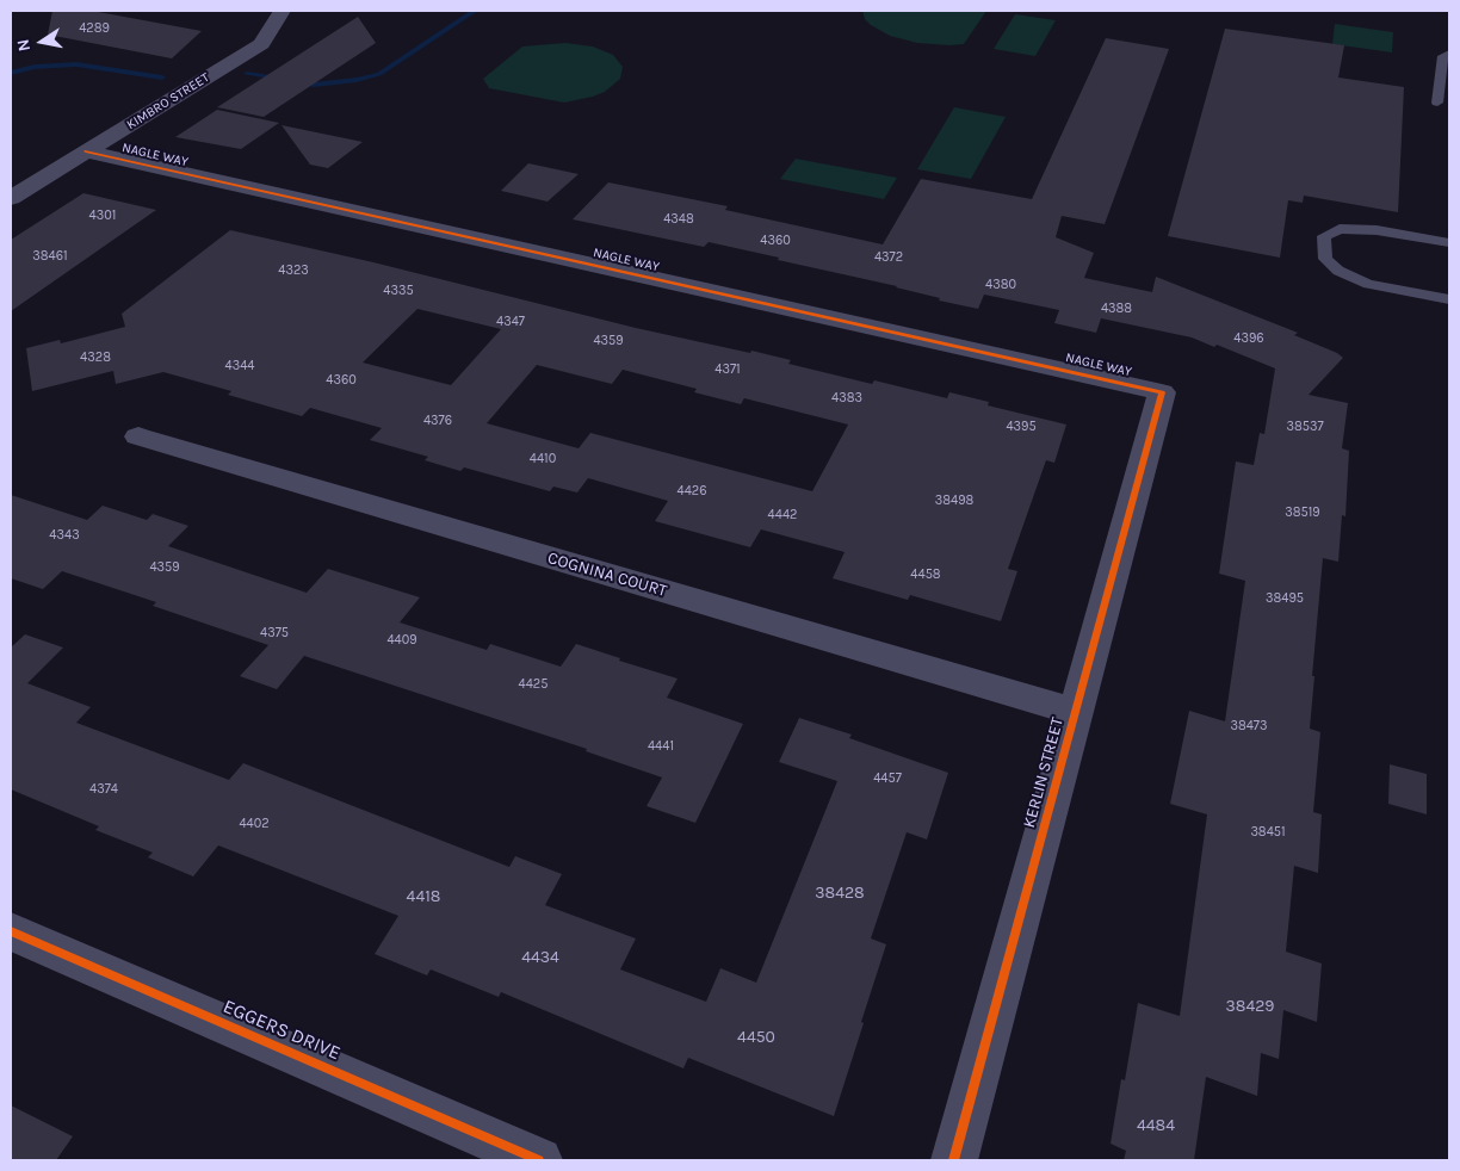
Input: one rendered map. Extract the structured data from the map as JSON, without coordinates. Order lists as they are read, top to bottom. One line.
{"streets":{"street":["KIMBRO STREET","NAGLE WAY","COGNINA COURT","KERLIN STREET","EGGERS DRIVE"]},"crossings":[["KIMBRO STREET","NAGLE WAY"],["NAGLE WAY","KERLIN STREET"],["COGNINA COURT","KERLIN STREET"]],"house_numbers":["4289","4301","4348","4360","38461","4372","4323","4380","4335","4388","4347","4396","4359","4328","4344","4371","4360","4383","4376","4395","38537","4410","4426","38498","38519","4442","4343","4359","4458","38495","4375","4409","4425","38473","4441","4457","4374","4402","38451","38428","4418","4434","38429","4450","4484"],"north":"left"}
